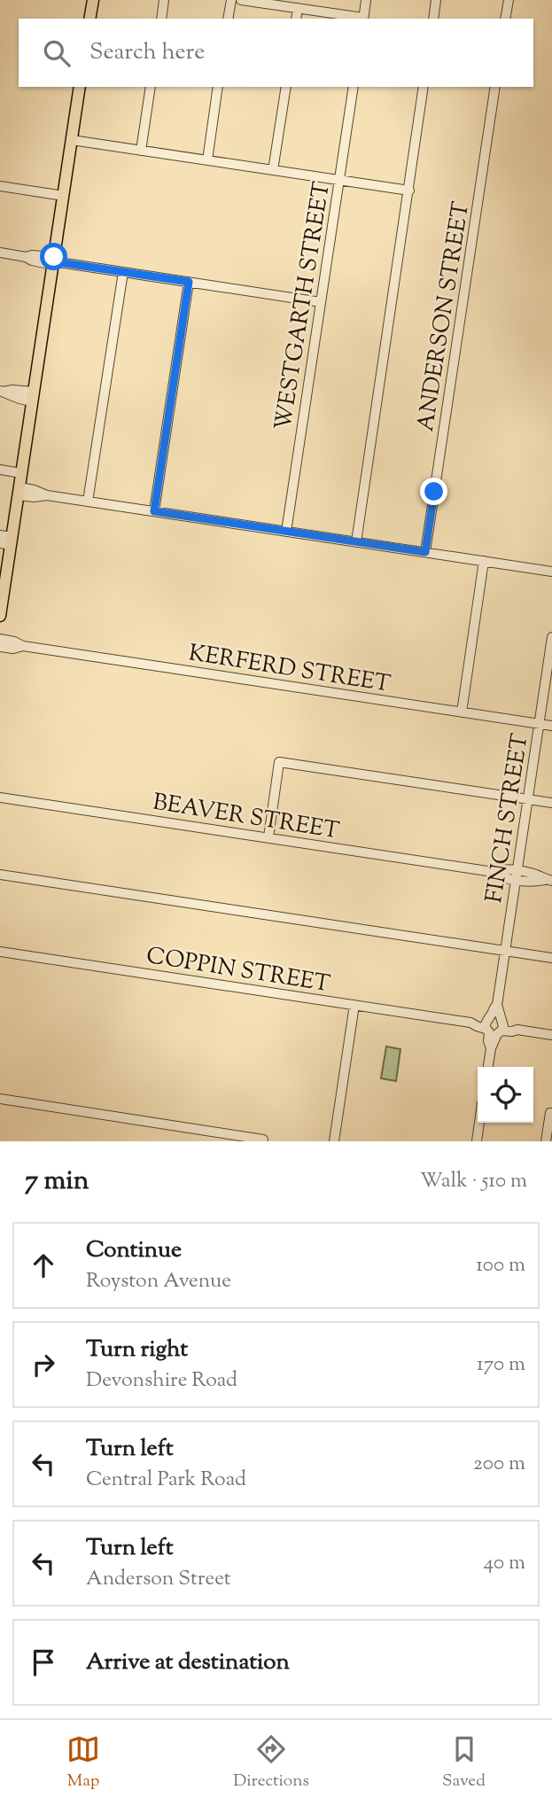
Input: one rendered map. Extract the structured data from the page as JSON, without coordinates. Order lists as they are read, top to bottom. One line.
{"streets":{"street":["WESTGARTH STREET","ANDERSON STREET","KERFERD STREET","BEAVER STREET","FINCH STREET","COPPIN STREET"]},"crossings":[["KERFERD STREET","FINCH STREET"],["BEAVER STREET","FINCH STREET"],["FINCH STREET","COPPIN STREET"]],"page":{"search":"Search here","heading":["7 min","Walk · 510 m"],"list":[["Continue","Royston Avenue","100 m"],["Turn right","Devonshire Road","170 m"],["Turn left","Central Park Road","200 m"],["Turn left","Anderson Street","40 m"],"Arrive at destination"],"nav":["Map","Directions","Saved"]}}
